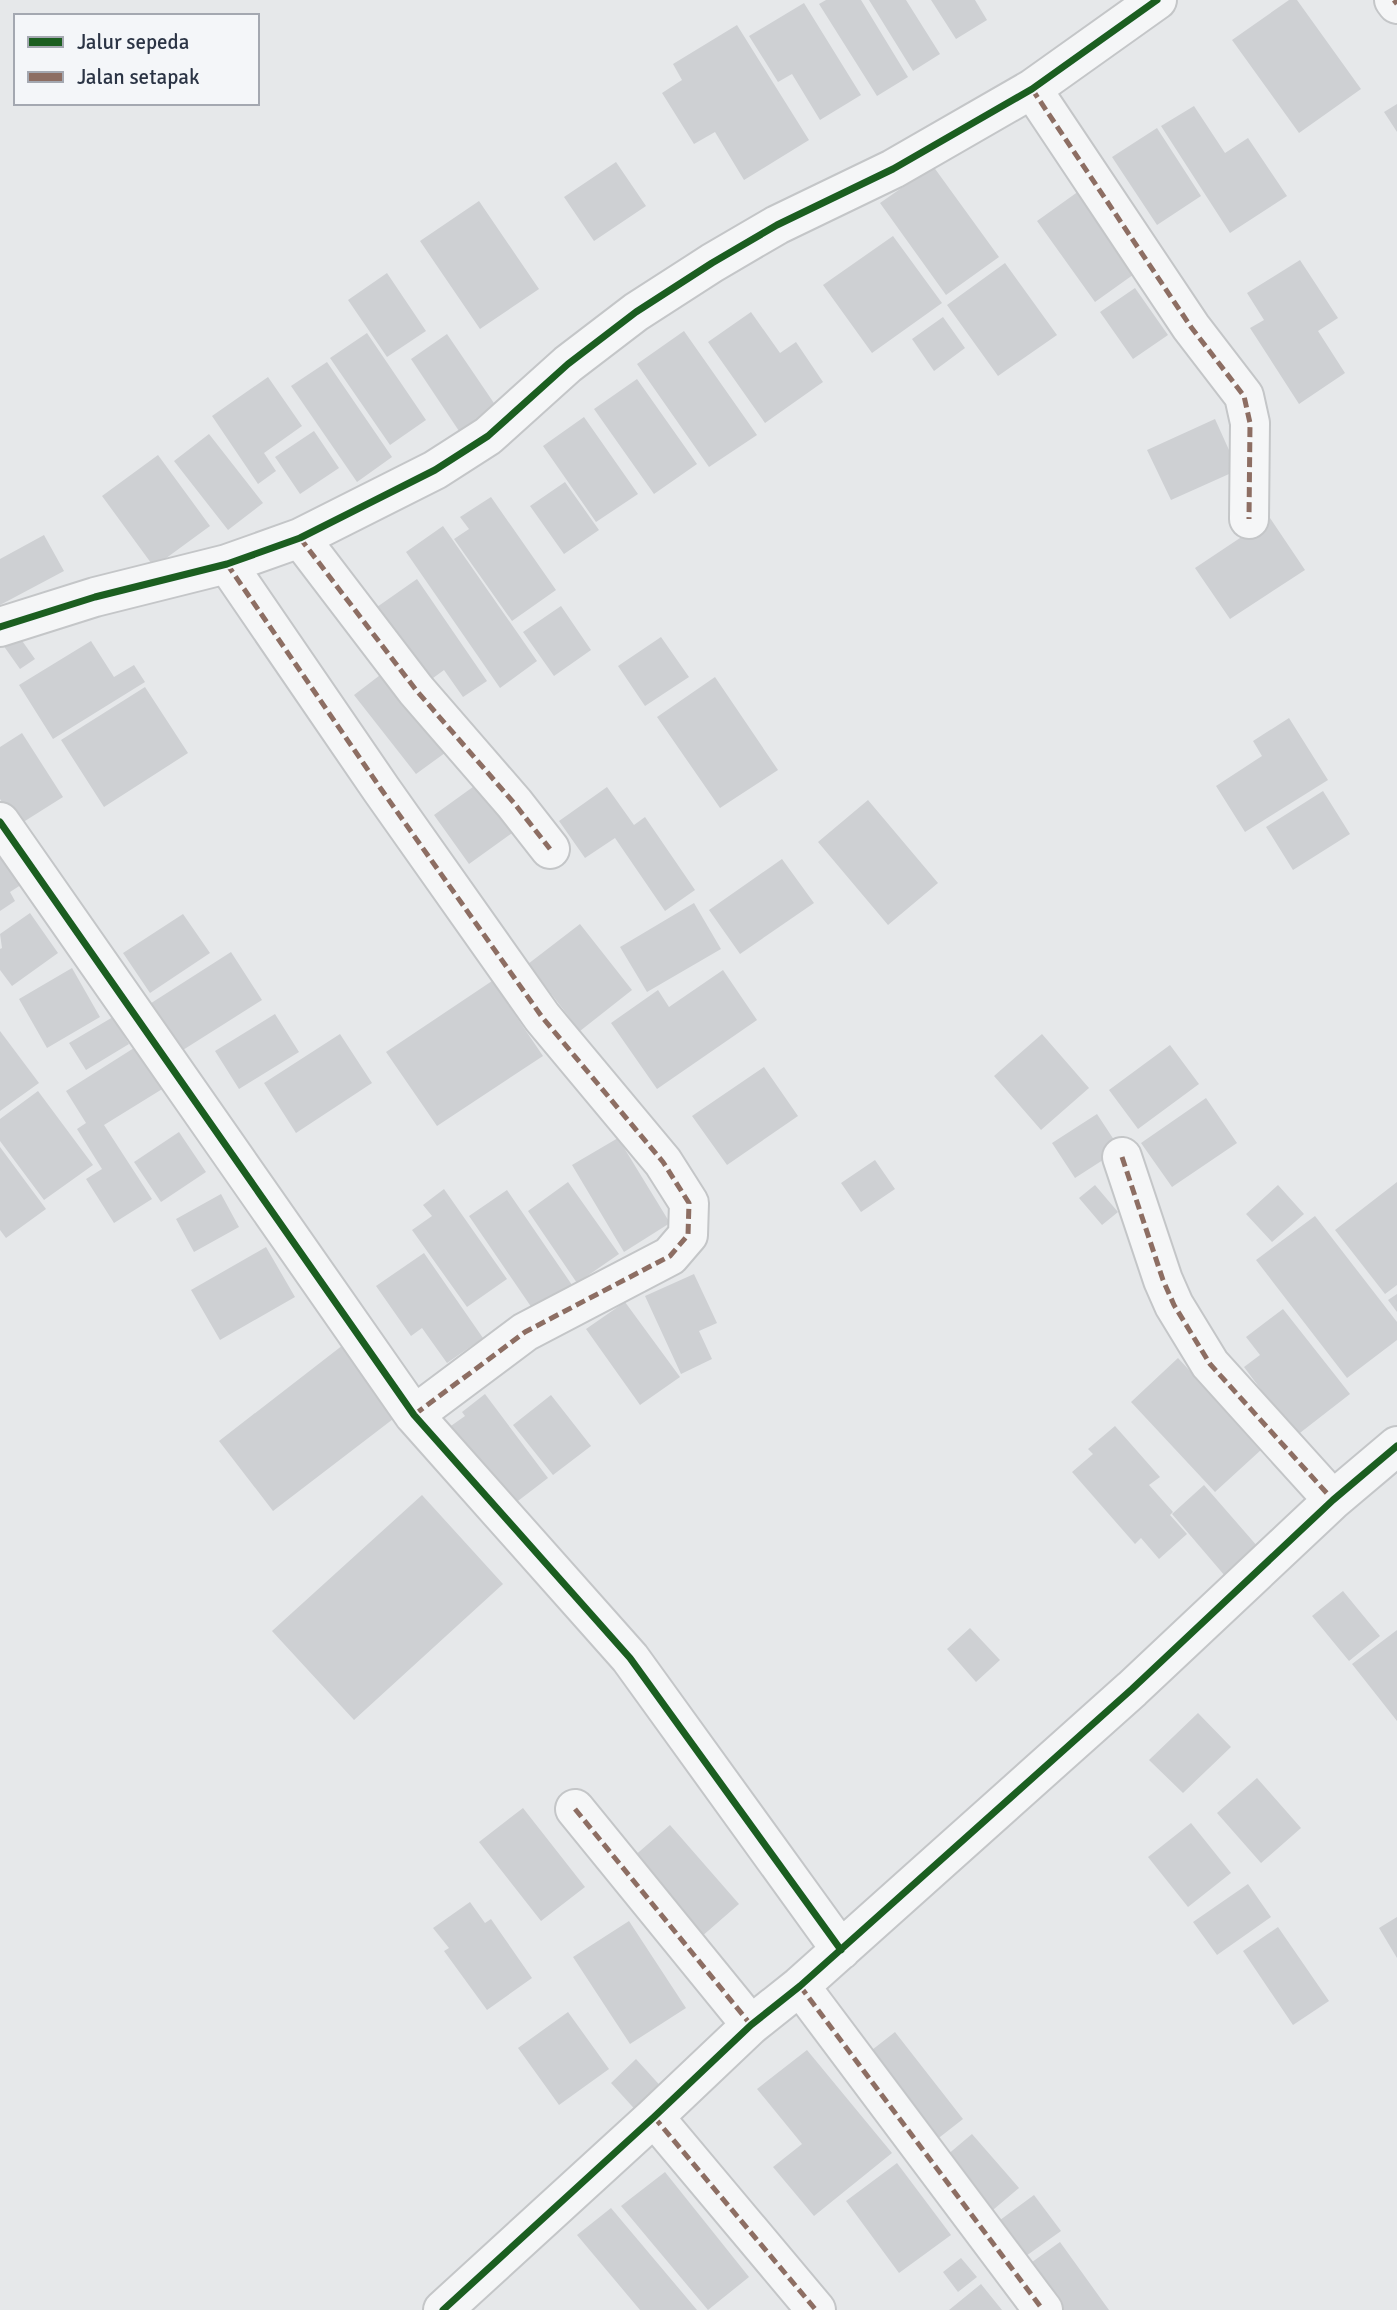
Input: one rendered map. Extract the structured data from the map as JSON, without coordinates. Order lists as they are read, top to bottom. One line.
{"legend":["Jalur sepeda","Jalan setapak"]}
